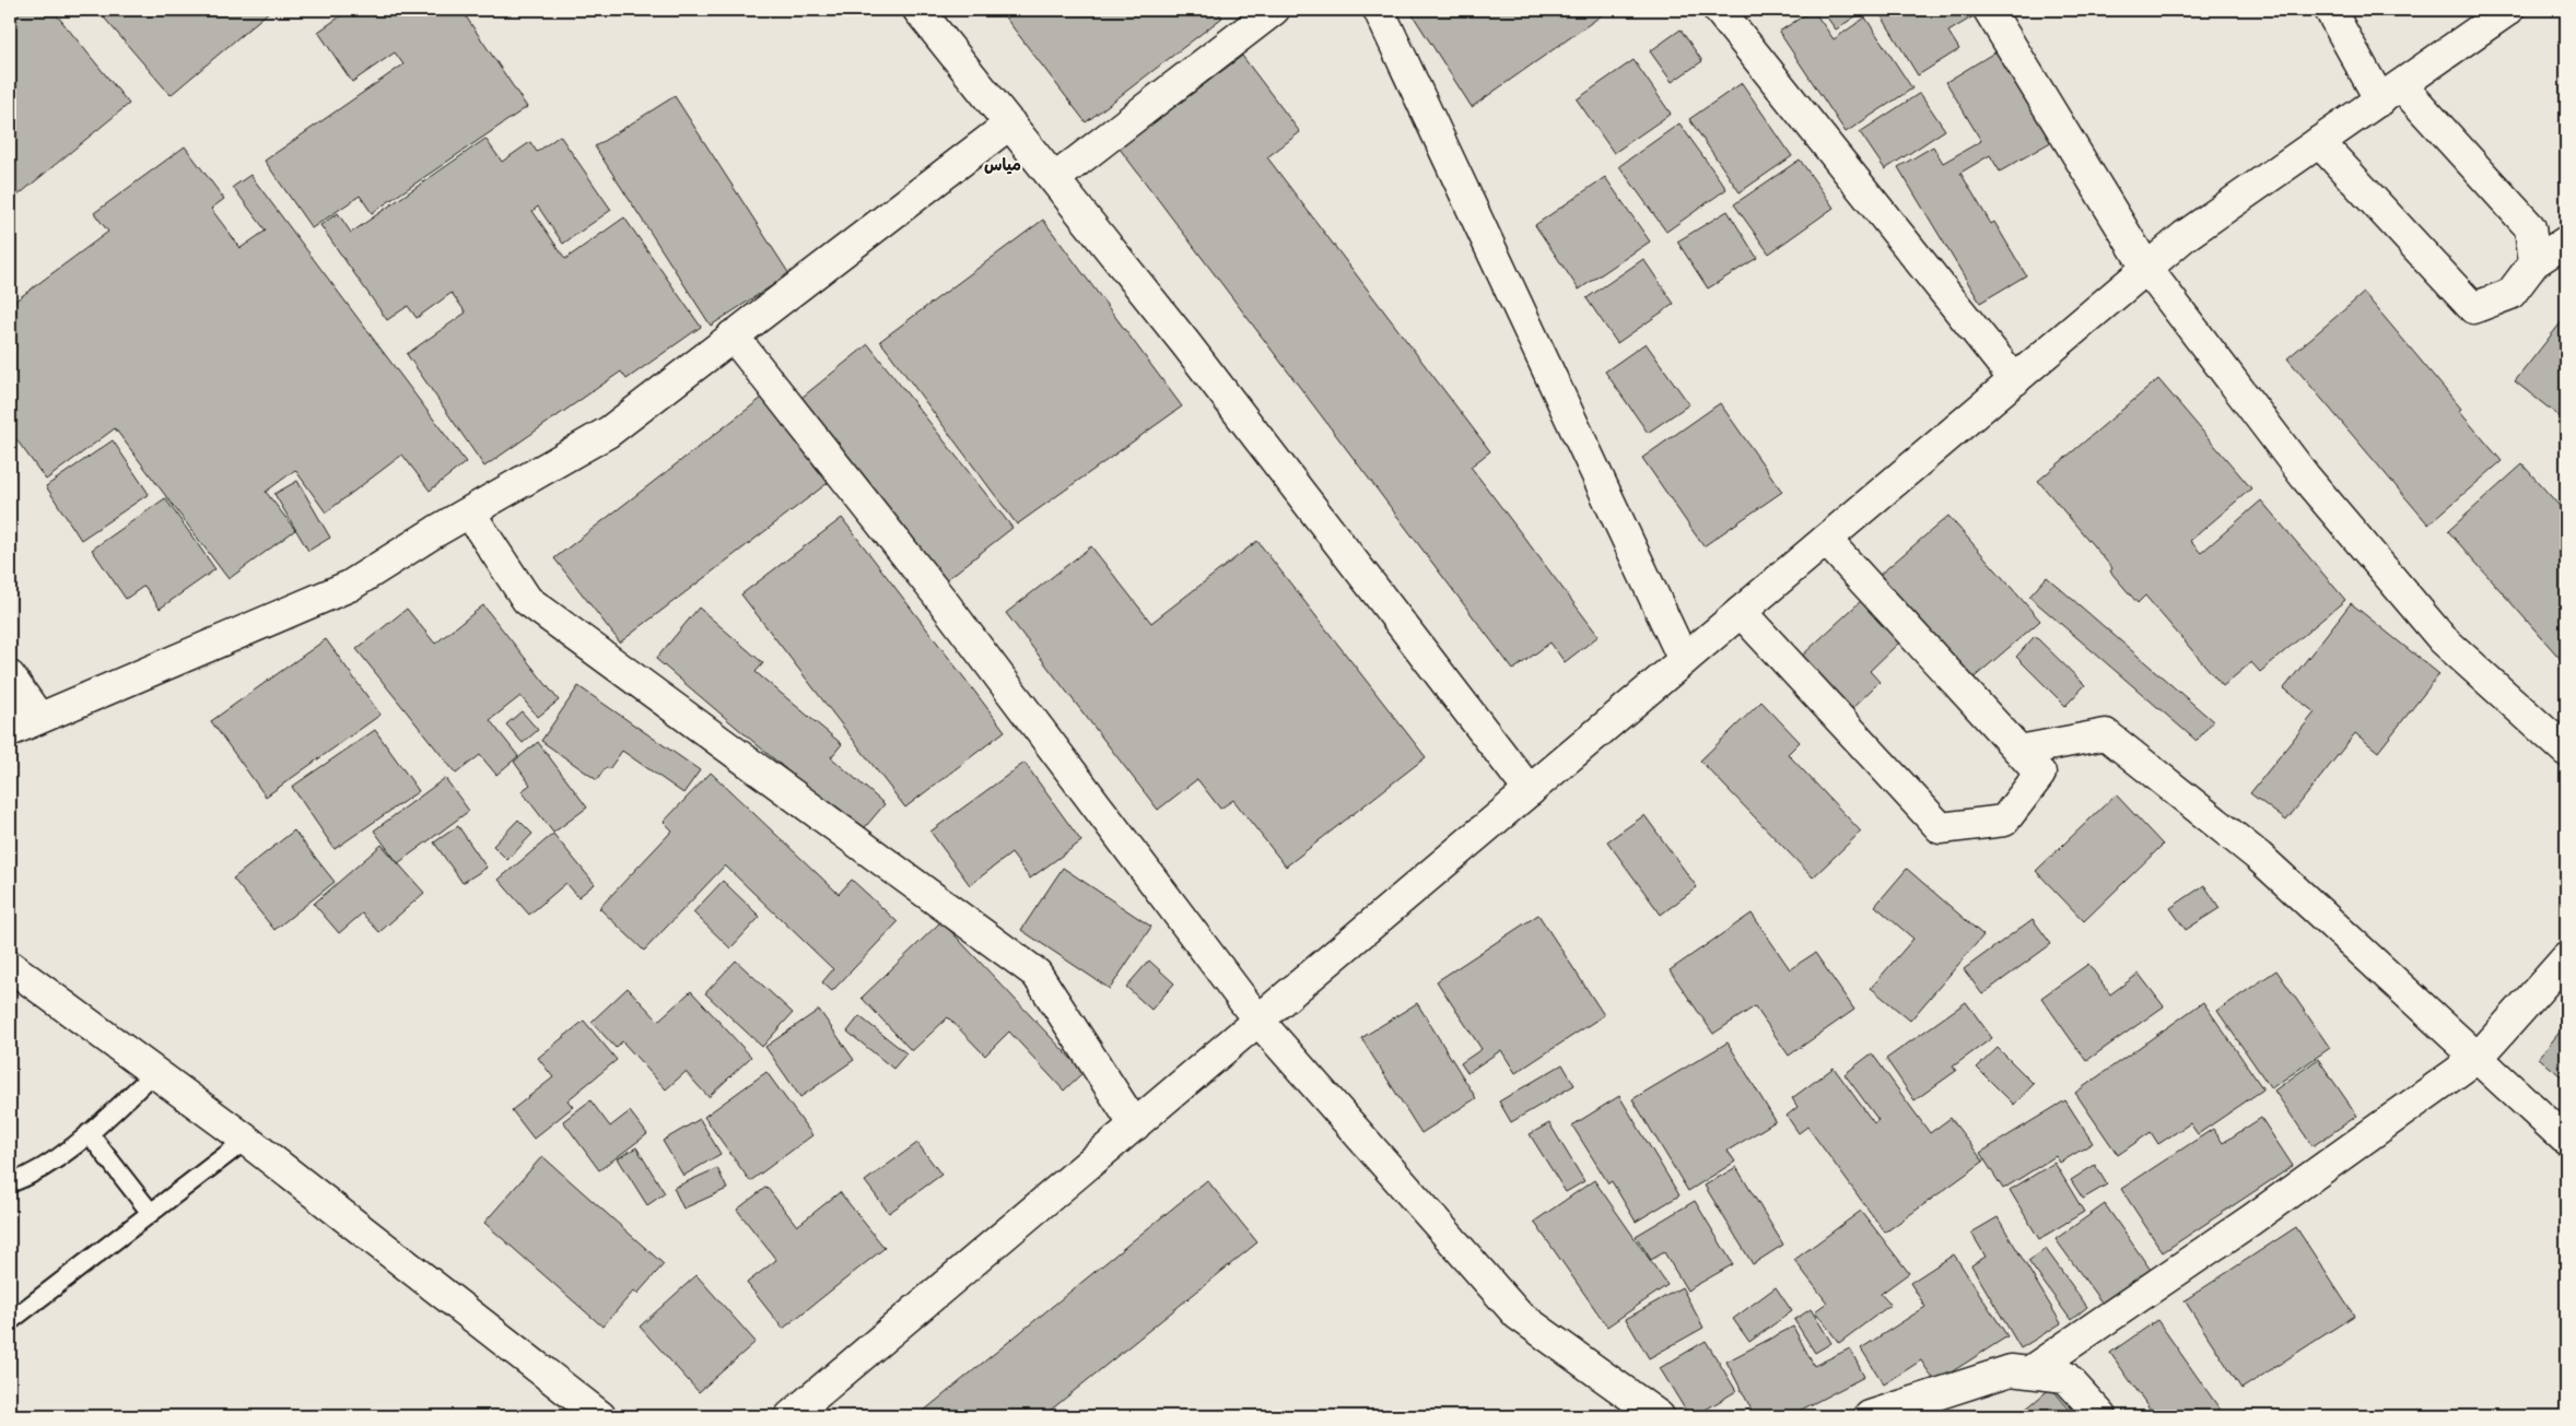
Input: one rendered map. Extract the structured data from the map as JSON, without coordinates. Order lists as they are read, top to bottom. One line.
{"districts":["مياس"]}
